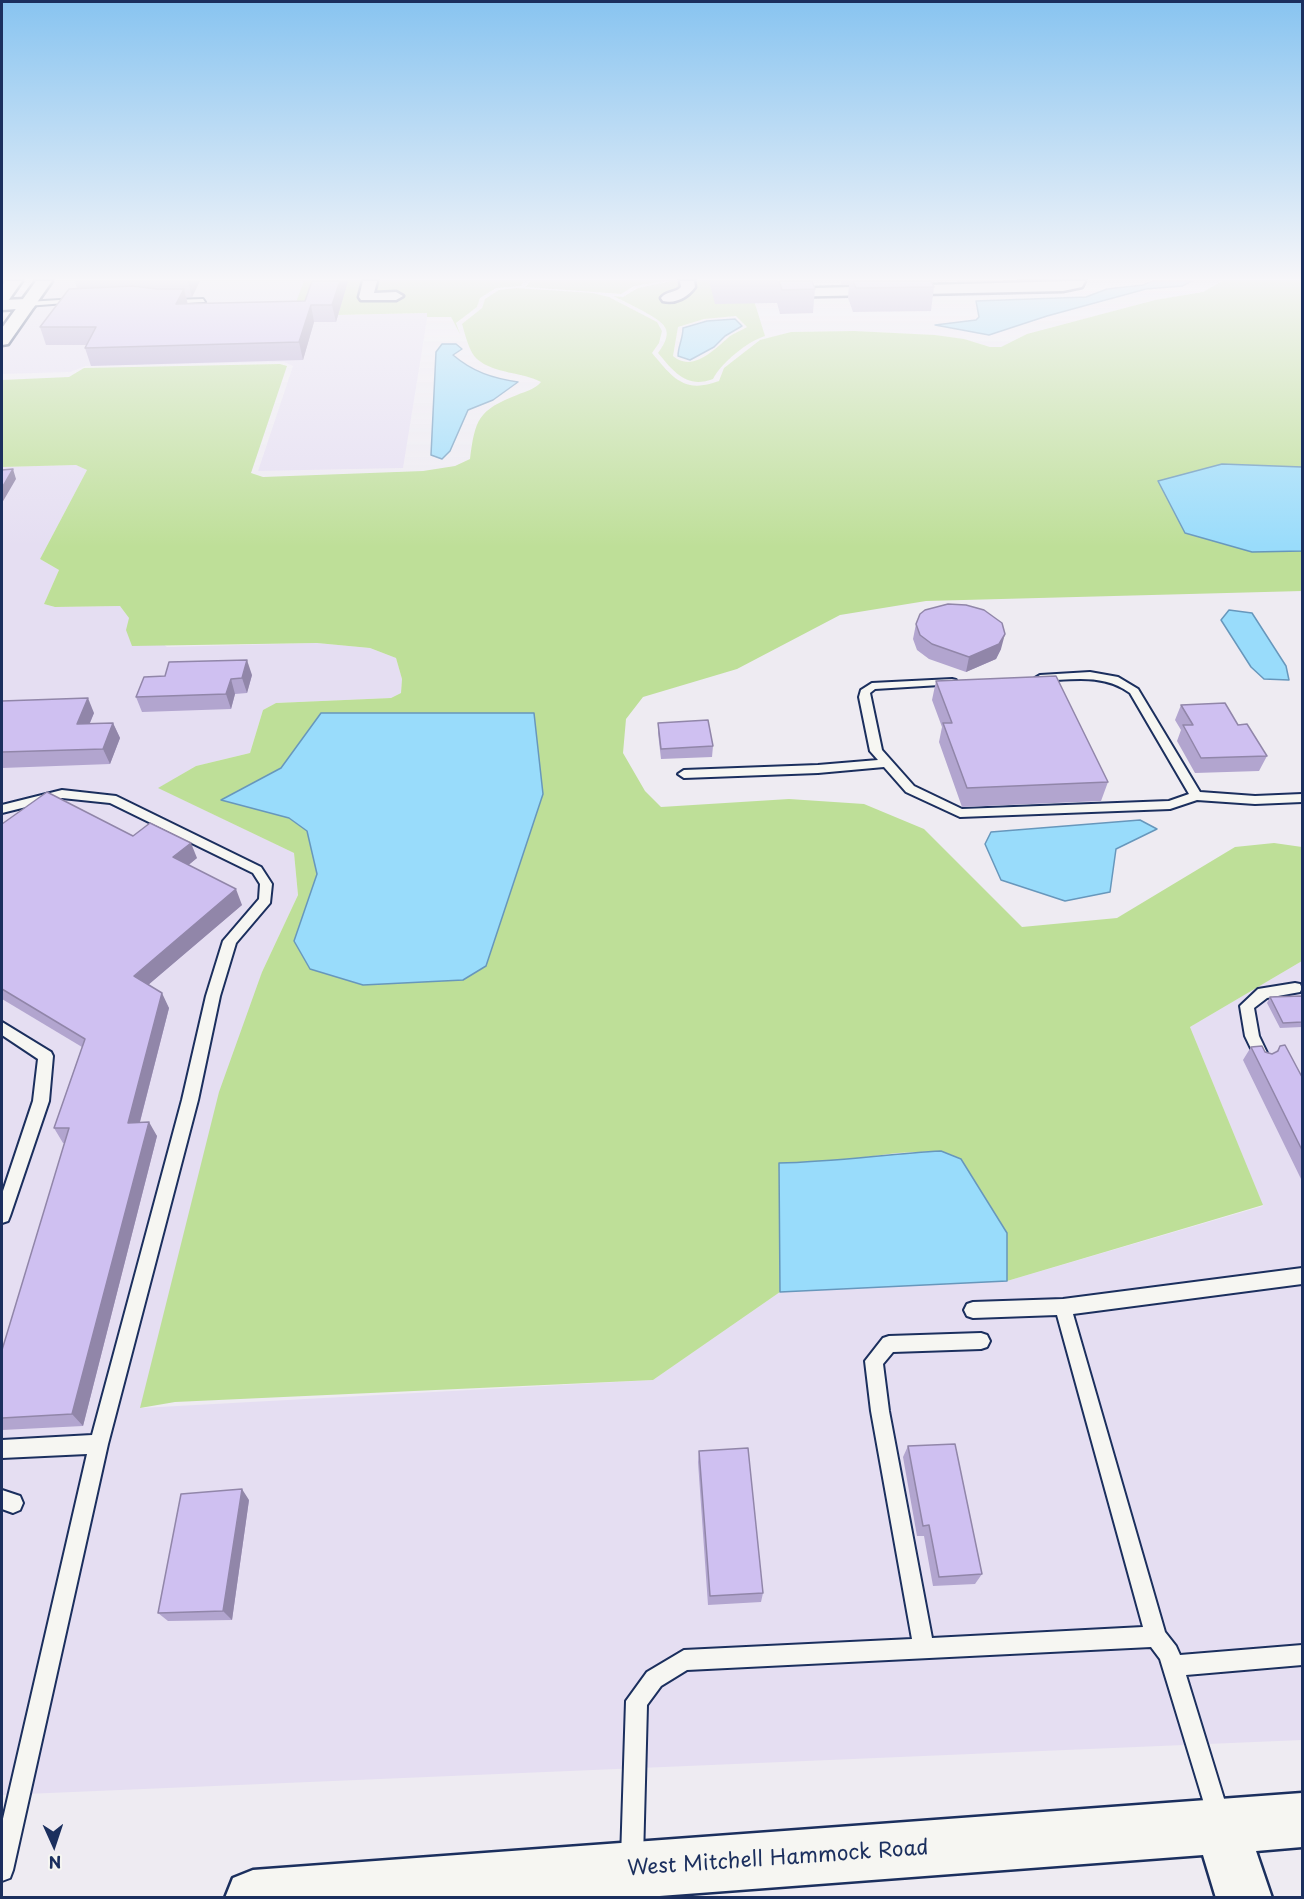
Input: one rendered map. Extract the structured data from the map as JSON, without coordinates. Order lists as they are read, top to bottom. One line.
{"streets":{"main road":["West Mitchell Hammock Road"]},"north":"bottom"}
